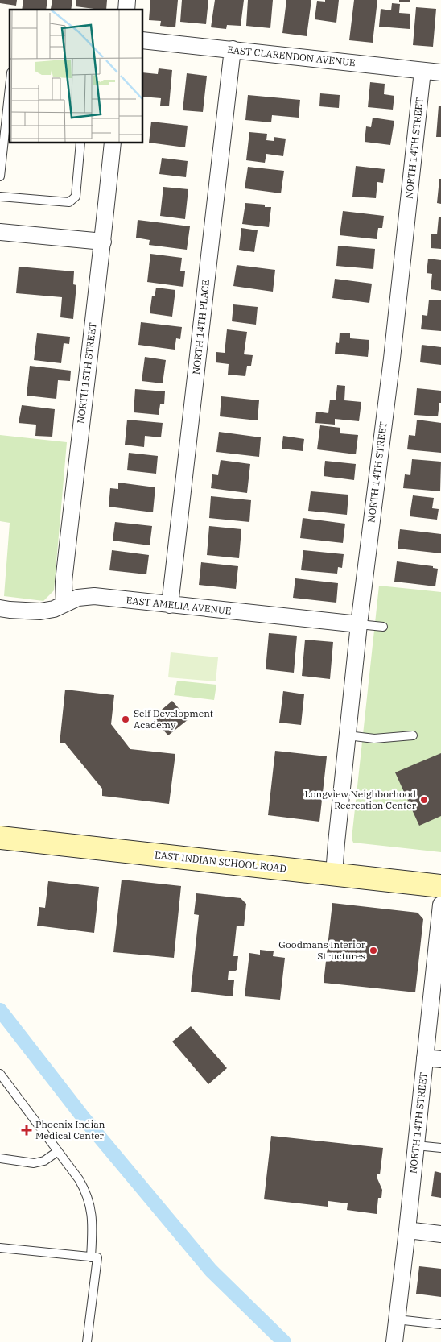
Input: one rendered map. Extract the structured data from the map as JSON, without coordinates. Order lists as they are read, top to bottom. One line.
{"streets":{"main road":["EAST INDIAN SCHOOL ROAD"],"street":["EAST CLARENDON AVENUE","NORTH 14TH STREET","NORTH 14TH PLACE","NORTH 15TH STREET","EAST AMELIA AVENUE"]},"crossings":[["EAST CLARENDON AVENUE","NORTH 14TH STREET"],["EAST CLARENDON AVENUE","NORTH 14TH PLACE"],["NORTH 14TH STREET","EAST AMELIA AVENUE"],["NORTH 14TH STREET","EAST INDIAN SCHOOL ROAD"],["NORTH 14TH PLACE","EAST AMELIA AVENUE"],["NORTH 15TH STREET","EAST AMELIA AVENUE"]],"places":{"other":["Self Development Academy","Longview Neighborhood Recreation Center","Goodmans Interior Structures"],"health":["Phoenix Indian Medical Center"]}}
